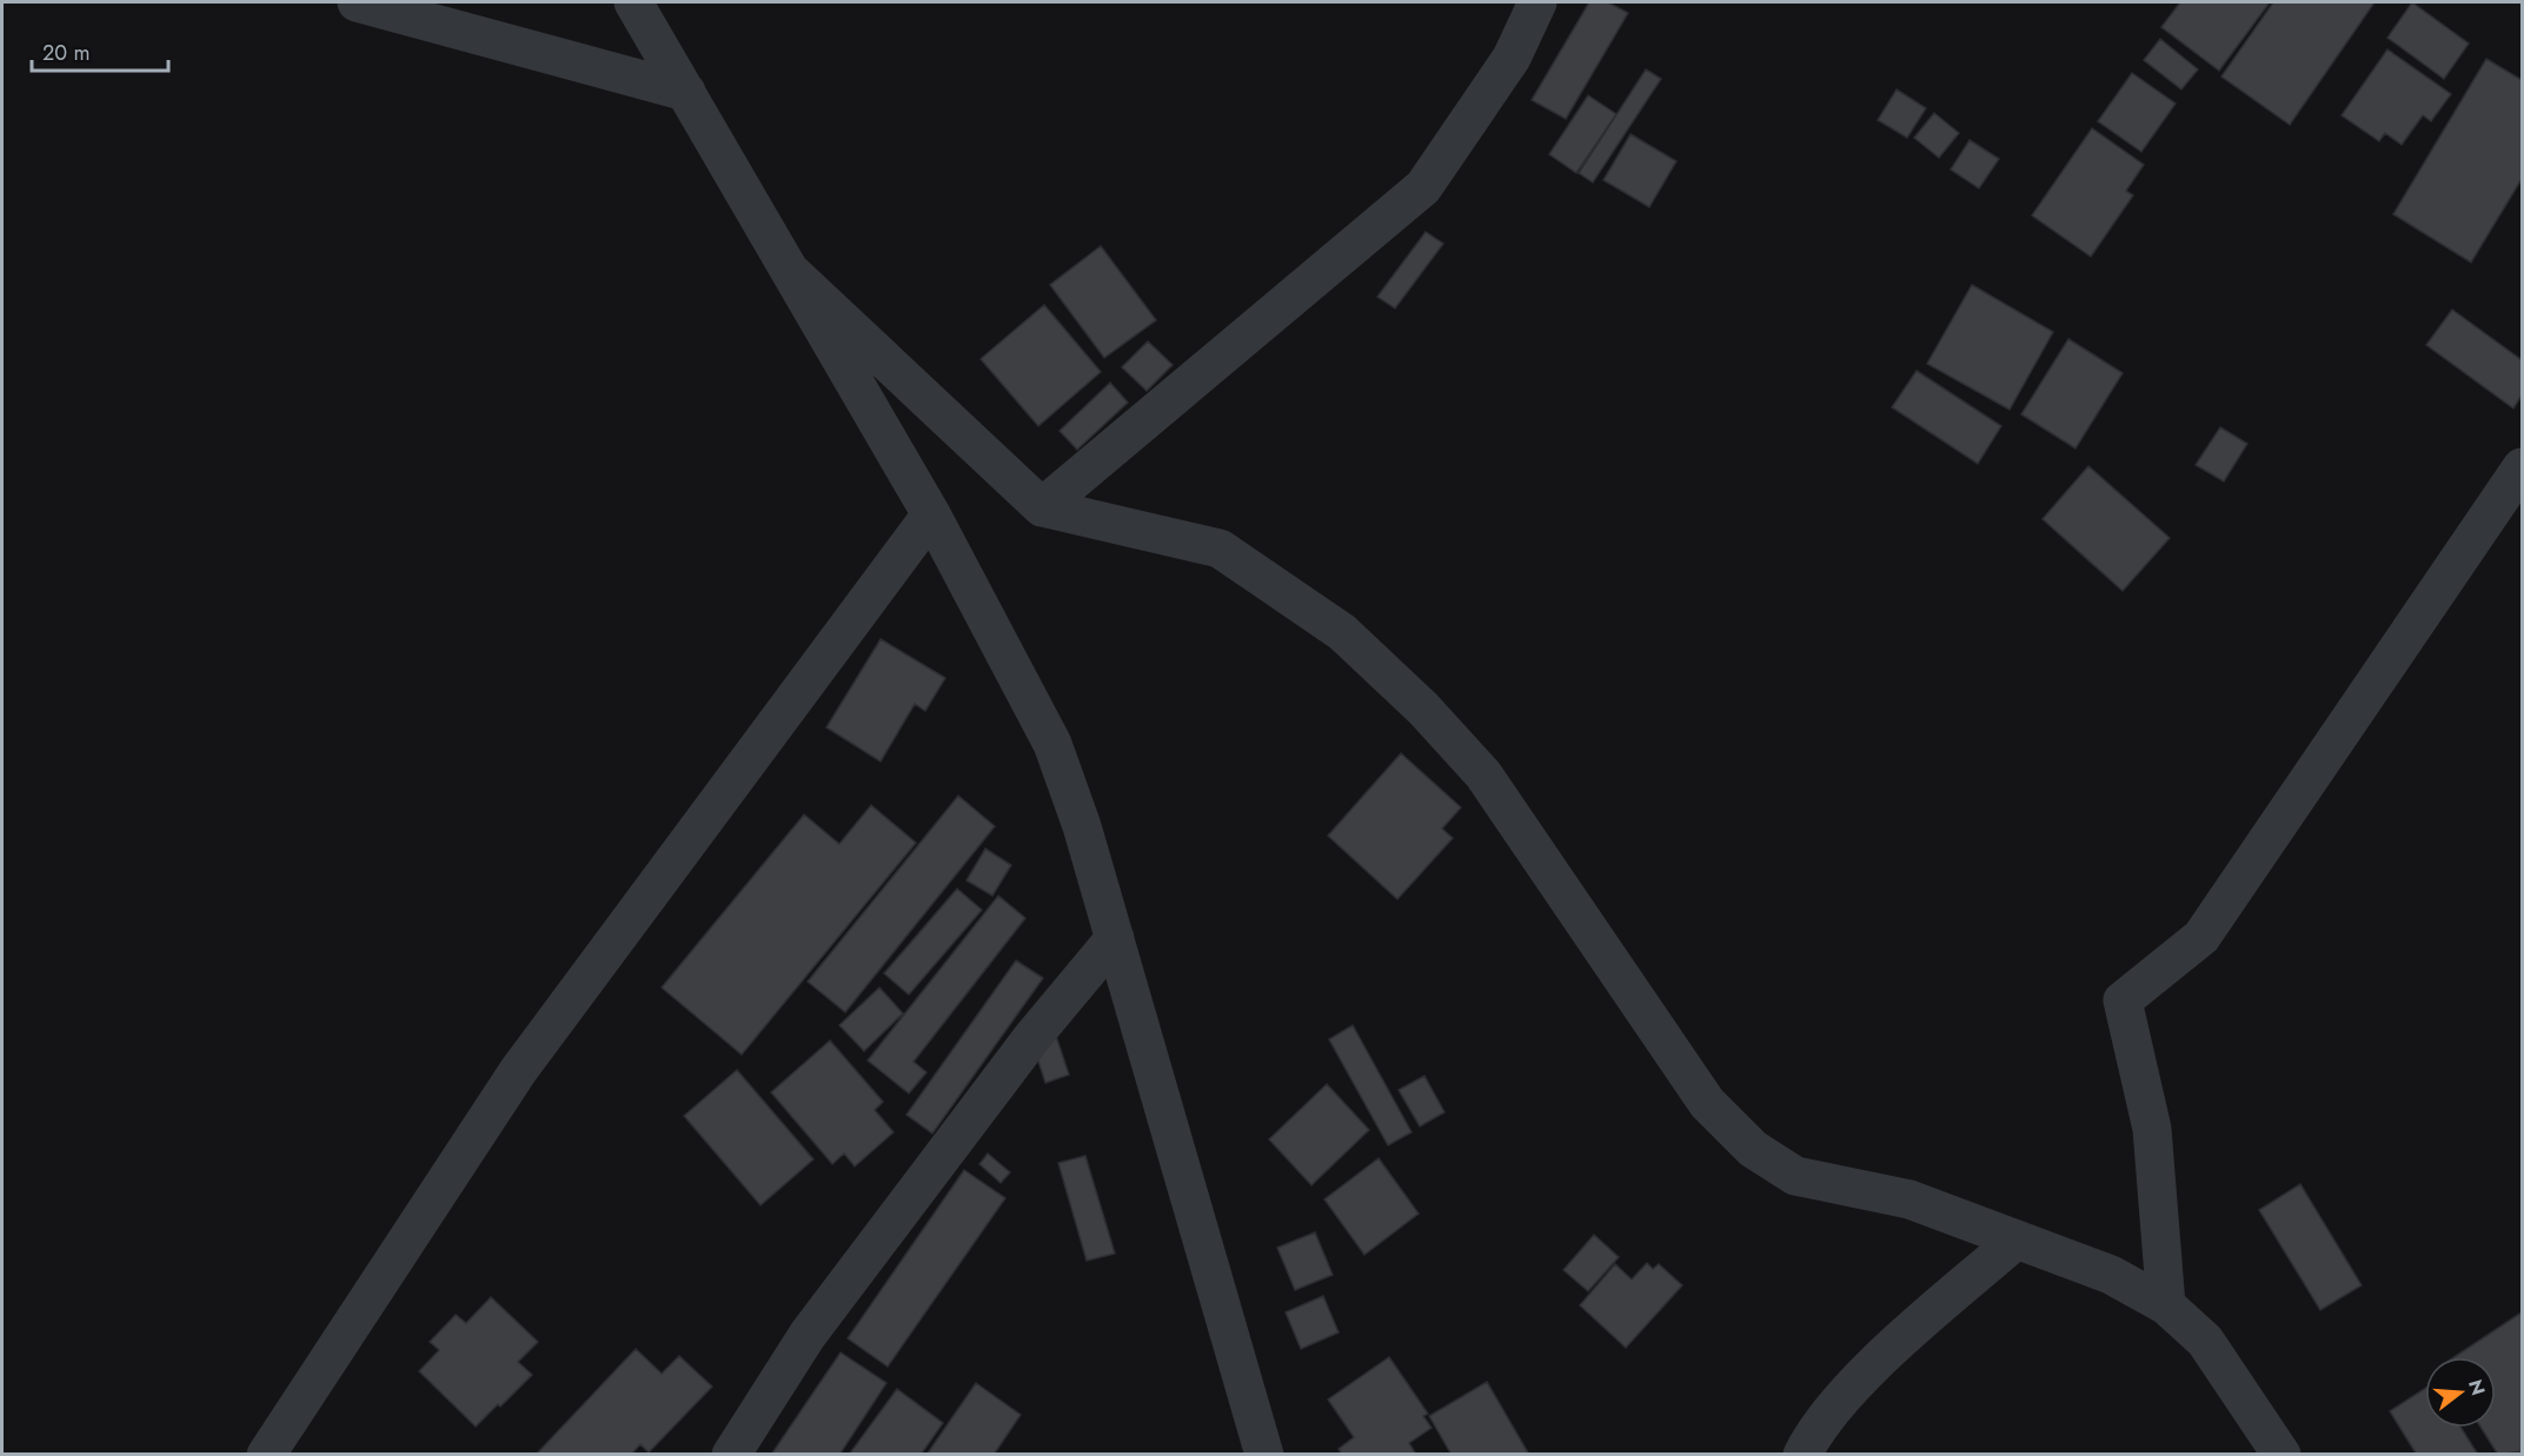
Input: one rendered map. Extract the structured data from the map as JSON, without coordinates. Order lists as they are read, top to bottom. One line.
{"scale_bar":"20 m","north":"right"}
